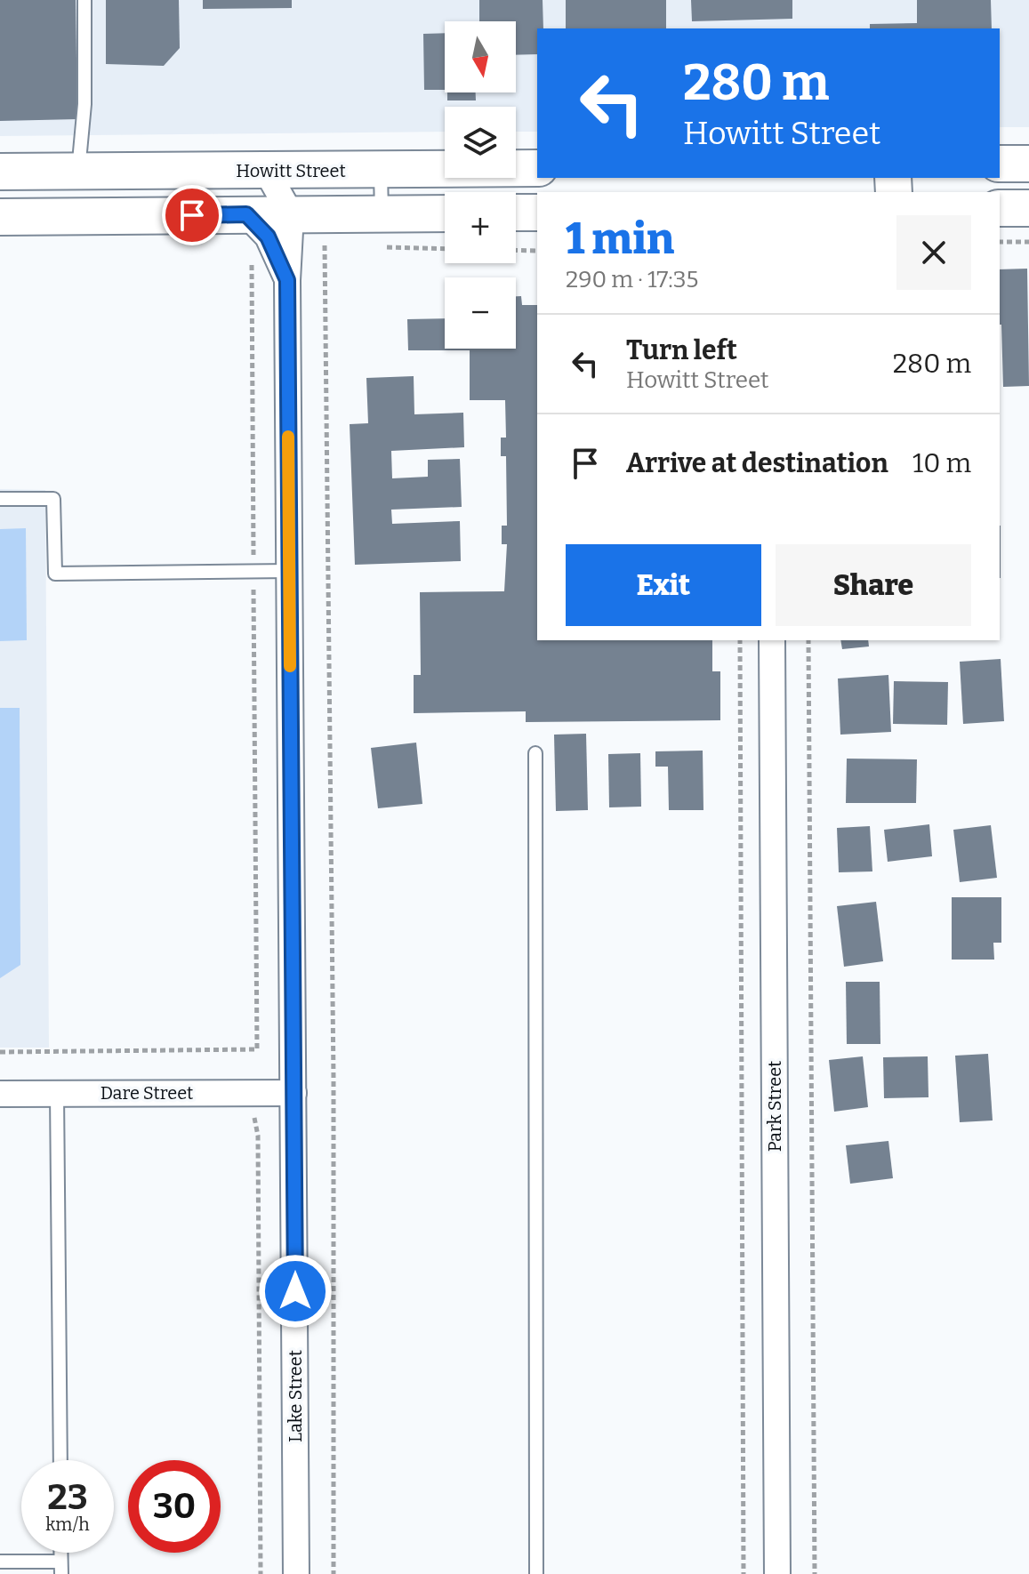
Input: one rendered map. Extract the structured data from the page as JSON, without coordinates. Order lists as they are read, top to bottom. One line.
{"streets":{"main road":["Howitt Street"],"street":["Dare Street","Park Street","Lake Street"]},"crossings":[["Dare Street","Lake Street"]],"north":"bottom","page":{"map_buttons":["+","−"],"turn":["280 m","Howitt Street"],"heading":["1 min","290 m · 17:35"],"list":[{"name":"Turn left","note":"Howitt Street","value":"280 m"},{"name":"Arrive at destination","value":"10 m"}],"buttons":["Exit","Share"],"speed":"23 km/h","limit":"30"}}
